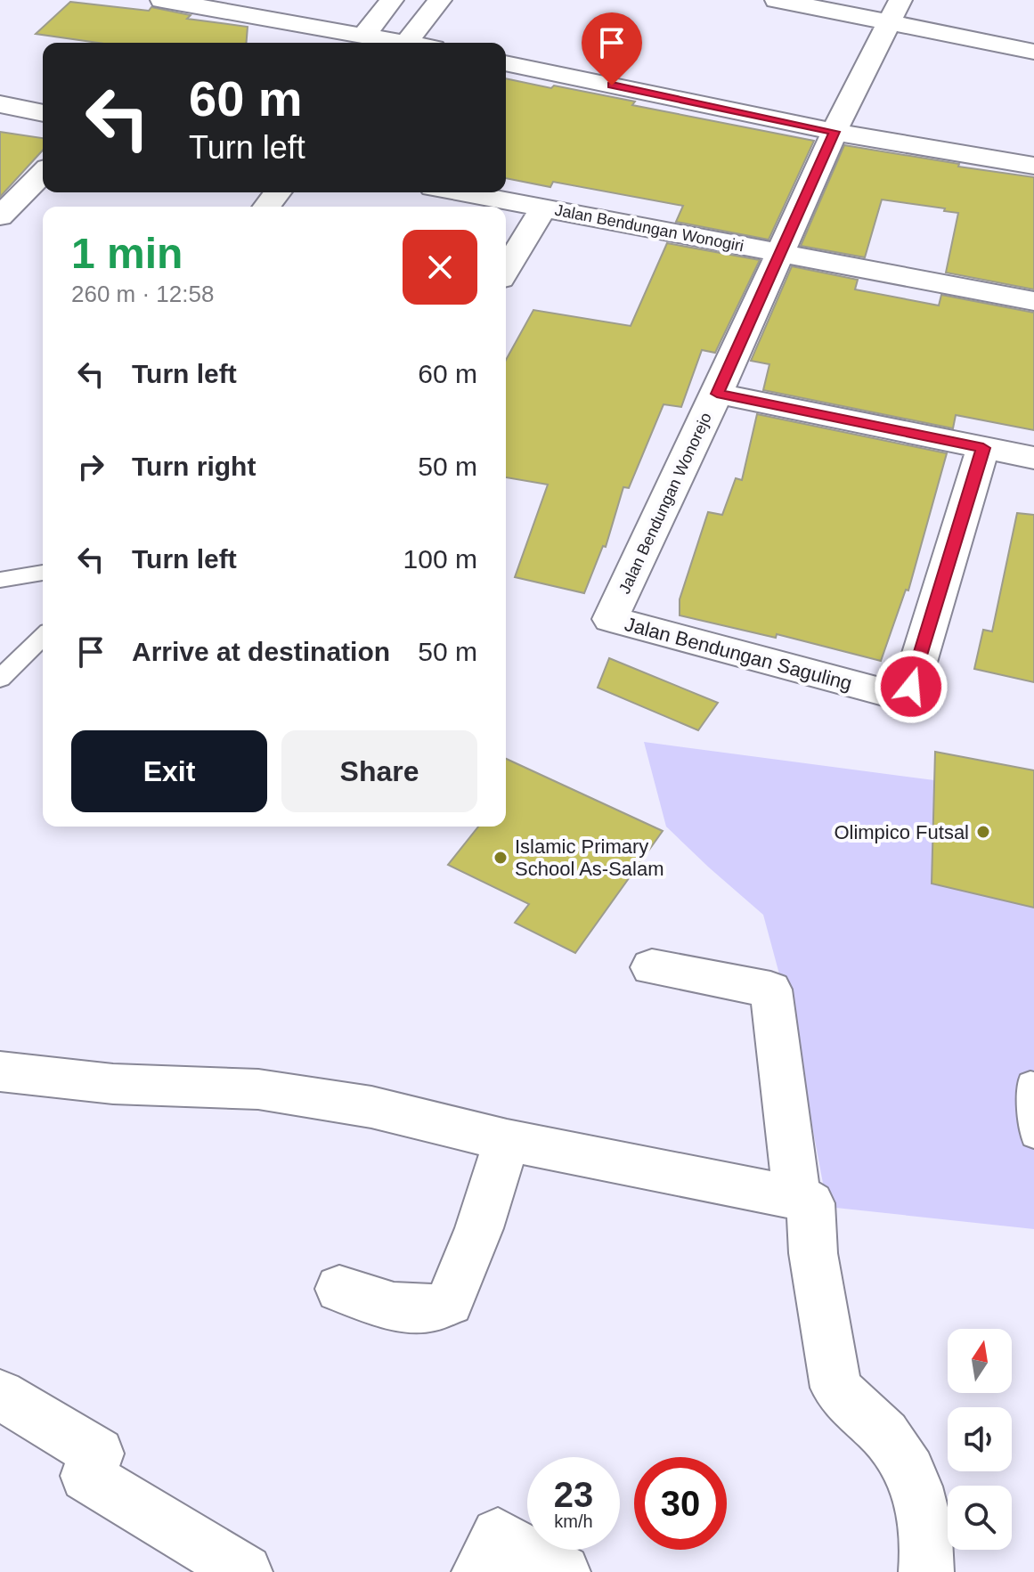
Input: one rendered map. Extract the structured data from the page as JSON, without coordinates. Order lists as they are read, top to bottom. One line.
{"streets":{"street":["Jalan Bendungan Wonogiri","Jalan Bendungan Wonorejo","Jalan Bendungan Saguling"]},"crossings":[["Jalan Bendungan Wonogiri","Jalan Bendungan Wonorejo"],["Jalan Bendungan Wonorejo","Jalan Bendungan Saguling"]],"places":["Olimpico Futsal","Islamic Primary School As-Salam"],"north":"top","page":{"turn":["60 m","Turn left"],"heading":["1 min","260 m · 12:58"],"list":[{"name":"Turn left","value":"60 m"},{"name":"Turn right","value":"50 m"},{"name":"Turn left","value":"100 m"},{"name":"Arrive at destination","value":"50 m"}],"buttons":["Exit","Share"],"speed":"23 km/h","limit":"30"}}
